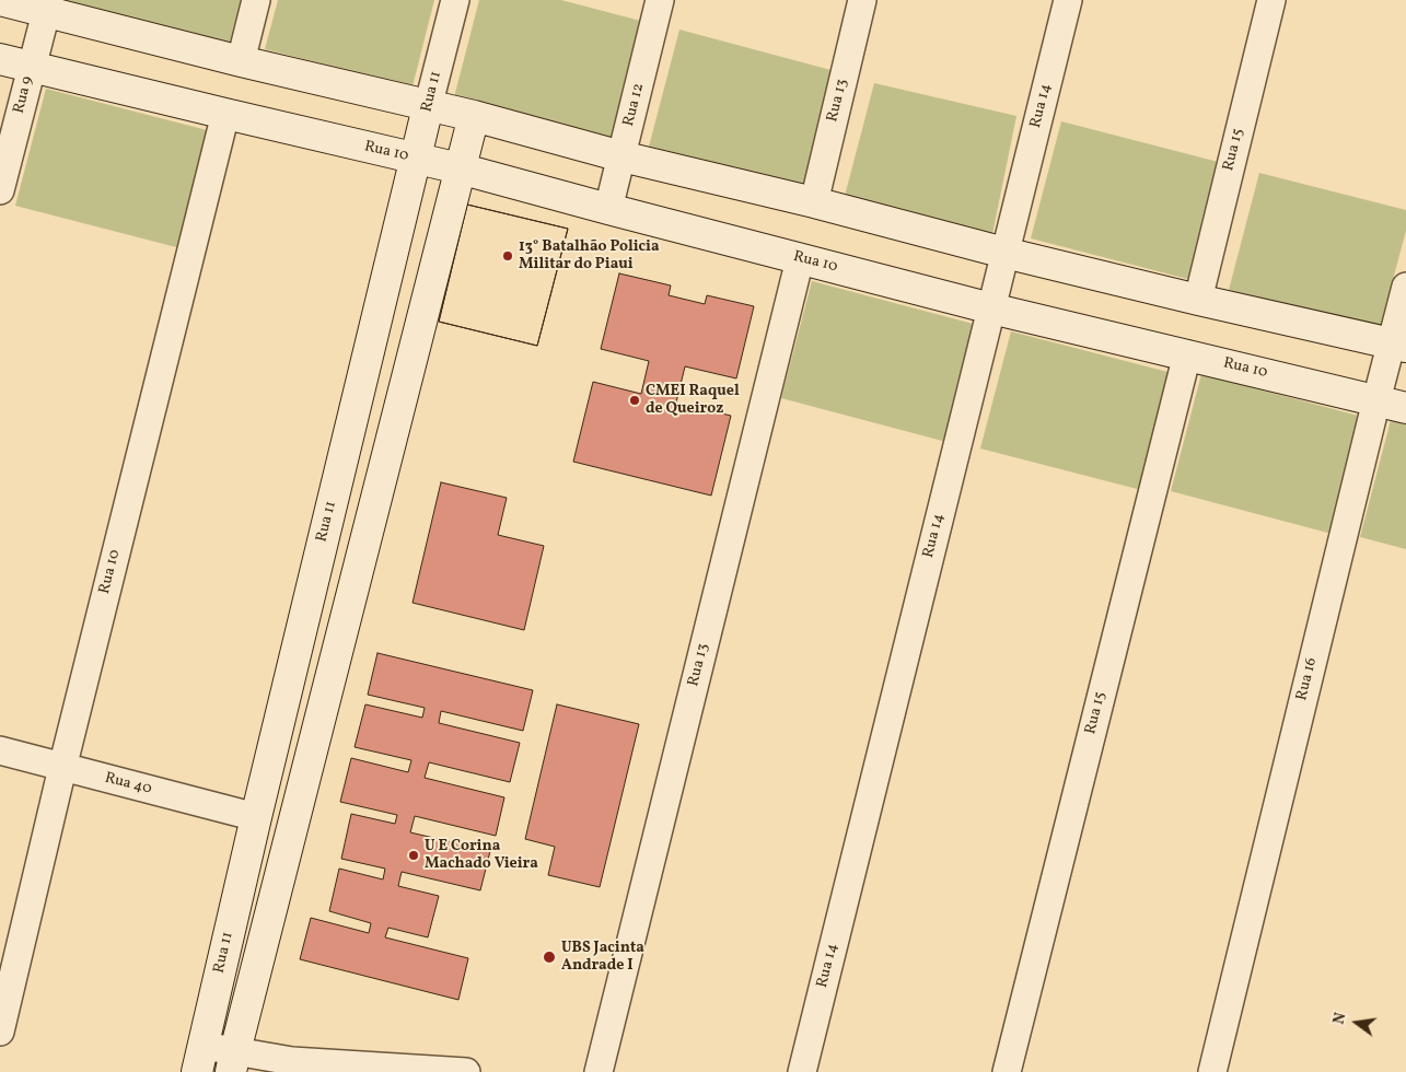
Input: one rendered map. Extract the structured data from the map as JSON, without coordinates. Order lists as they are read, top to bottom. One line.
{"streets":{"main road":["Rua 11","Rua 10"],"street":["Rua 9","Rua 13","Rua 12","Rua 14","Rua 15","Rua 16","Rua 40"]},"crossings":[["Rua 11","Rua 10"],["Rua 11","Rua 40"],["Rua 9","Rua 10"],["Rua 13","Rua 10"],["Rua 12","Rua 10"],["Rua 14","Rua 10"],["Rua 15","Rua 10"],["Rua 10","Rua 16"],["Rua 10","Rua 40"]],"places":["13° Batalhão Policia Militar do Piaui","CMEI Raquel de Queiroz","U E Corina Machado Vieira","UBS Jacinta Andrade I"],"north":"left"}
